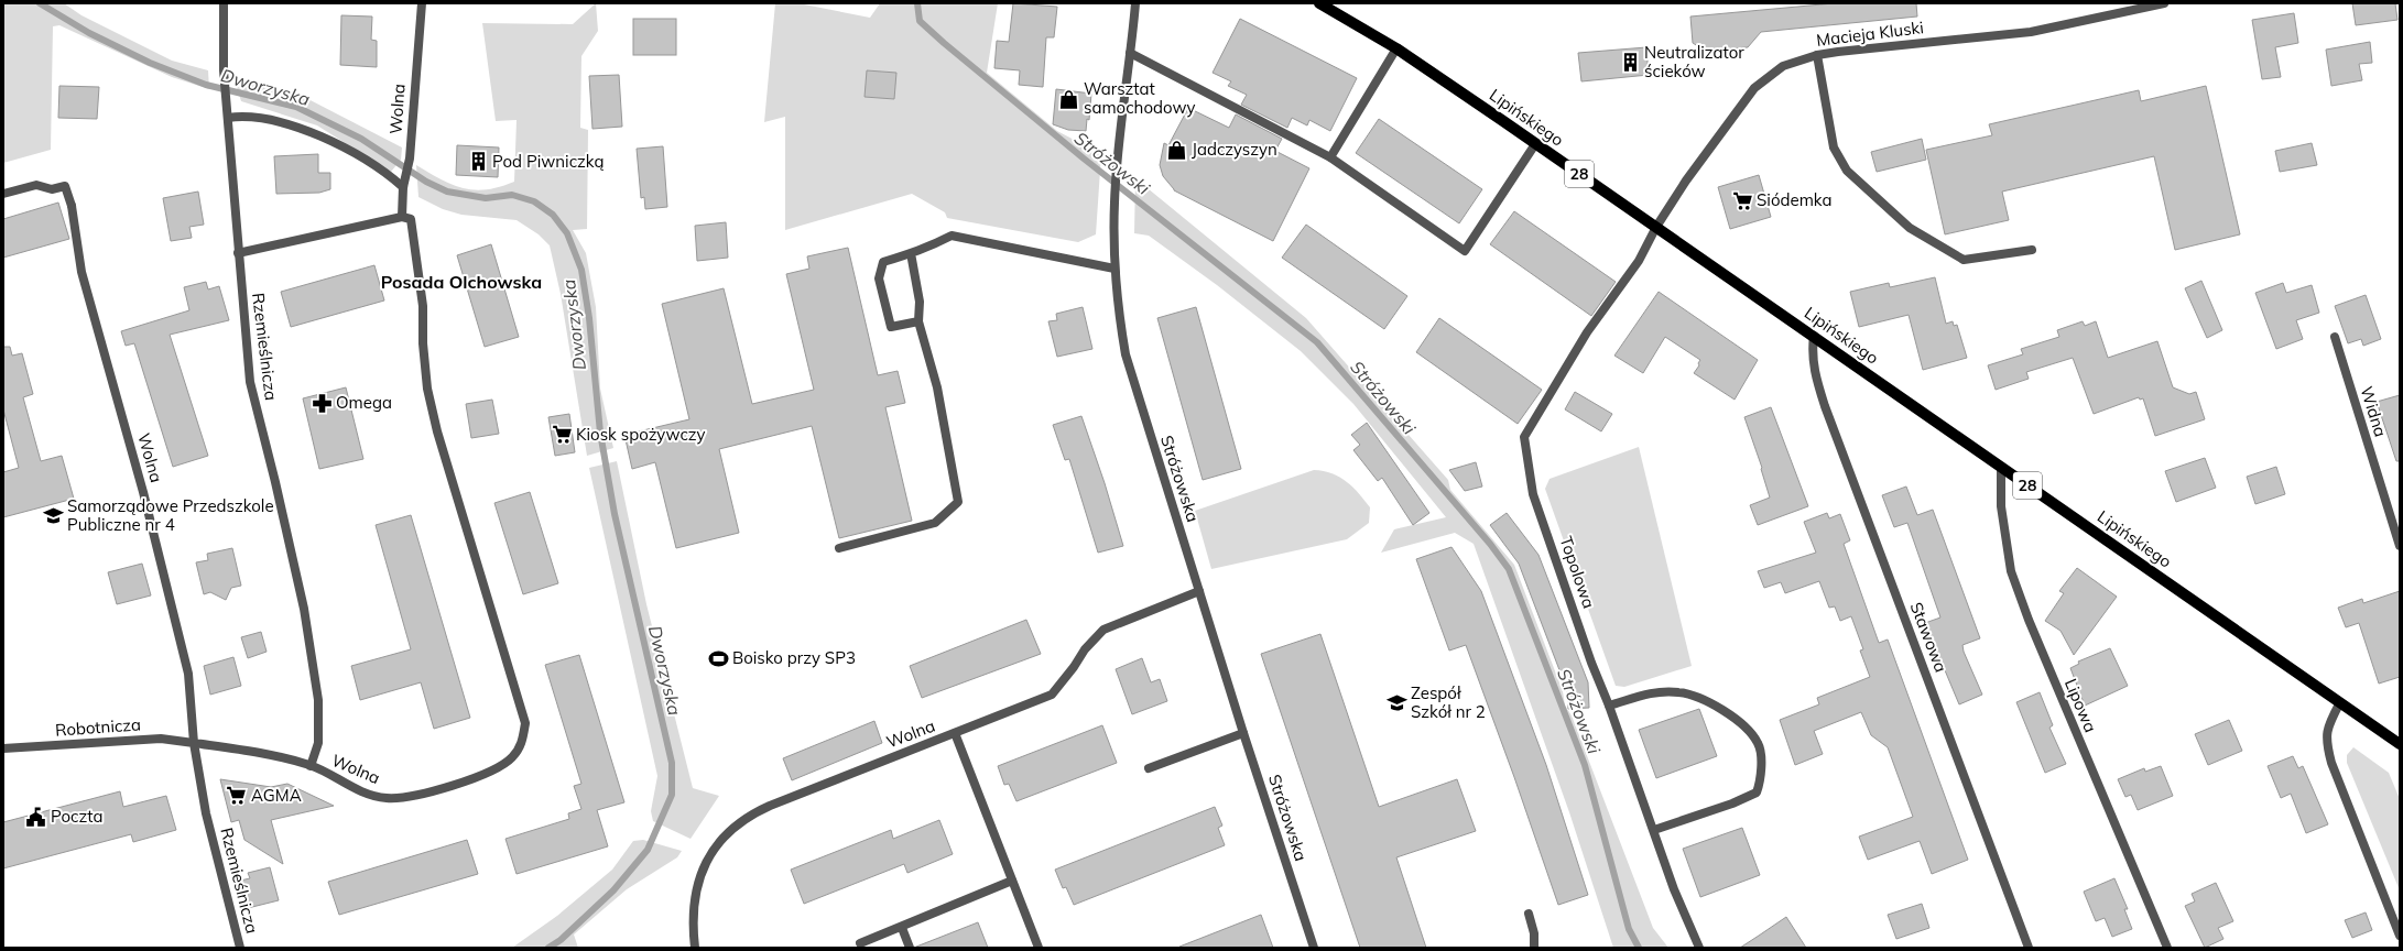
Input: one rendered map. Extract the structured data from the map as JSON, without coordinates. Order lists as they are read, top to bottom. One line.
{"streets":{"main road":["Lipińskiego","28"],"street":["Macieja Kluski","Wolna","Rzemieślnicza","Widna","Stróżowska","Topolowa","Stawowa","Lipowa","Robotnicza"]},"crossings":[["Macieja Kluski","Lipińskiego"],["Macieja Kluski","Topolowa"],["Wolna","Rzemieślnicza"],["Wolna","Stróżowska"],["Wolna","Robotnicza"],["Lipińskiego","Topolowa"],["Lipińskiego","Stawowa"],["Lipińskiego","Lipowa"],["Rzemieślnicza","Robotnicza"]],"districts":["Posada Olchowska"],"water":["Dworzyska","Stróżowski"],"places":{"building":["Neutralizator ścieków","Pod Piwniczką"],"shop":["Warsztat samochodowy","Jadczyszyn"],"supermarket":["Siódemka","Kiosk spożywczy","AGMA"],"pharmacy":["Omega"],"school or university":["Samorządowe Przedszkole Publiczne nr 4","Zespół Szkół nr 2"],"sports":["Boisko przy SP3"],"public building":["Poczta"]}}
